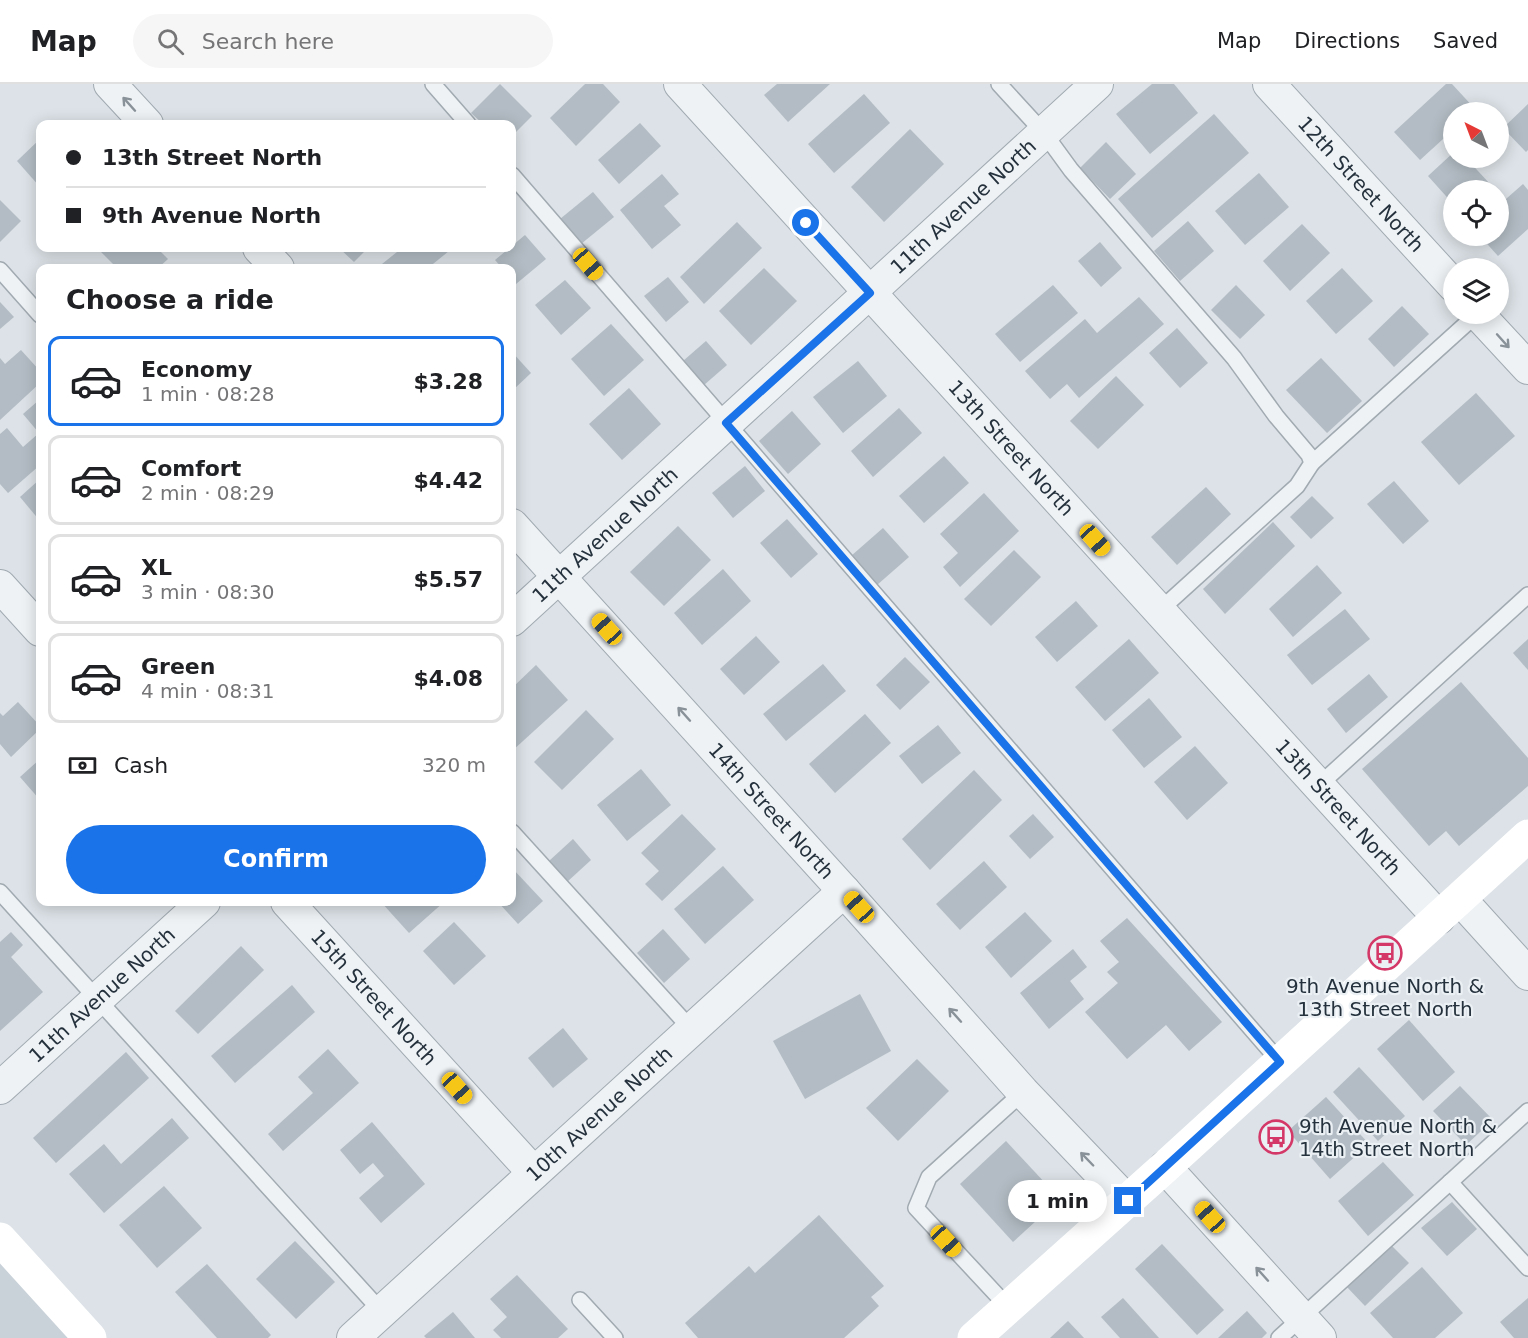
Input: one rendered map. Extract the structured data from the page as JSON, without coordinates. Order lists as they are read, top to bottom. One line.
{"streets":{"street":["12th Street North","11th Avenue North","13th Street North","14th Street North","15th Street North","10th Avenue North"]},"crossings":[["11th Avenue North","13th Street North"],["11th Avenue North","14th Street North"],["14th Street North","10th Avenue North"],["15th Street North","10th Avenue North"]],"one_way":["14th Street North"],"places":{"bus stop":["9th Avenue North & 13th Street North","9th Avenue North & 14th Street North"]},"north":"top left","page":{"header":"Map","search":"Search here","nav":["Map","Directions","Saved"],"banner":["13th Street North","9th Avenue North"],"heading":"Choose a ride","list":[{"name":"Economy","note":"1 min · 08:28","value":"$3.28"},{"name":"Comfort","note":"2 min · 08:29","value":"$4.42"},{"name":"XL","note":"3 min · 08:30","value":"$5.57"},{"name":"Green","note":"4 min · 08:31","value":"$4.08"}],"pay":["Cash","320 m"],"buttons":"Confirm","bubble":"1 min"}}
